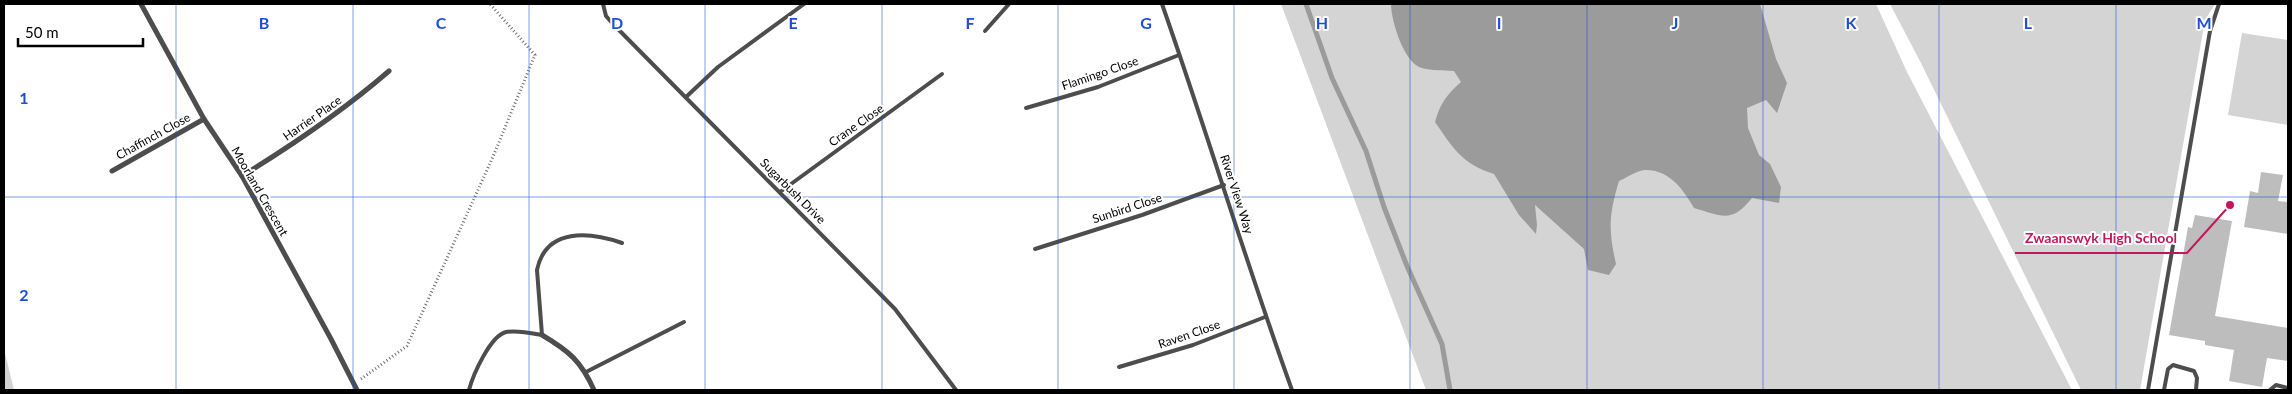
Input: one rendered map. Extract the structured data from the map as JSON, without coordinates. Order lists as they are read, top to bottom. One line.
{"streets":{"street":["Harrier Place","Chaffinch Close","Moorland Crescent"],"lane":["Flamingo Close","Crane Close","Sugarbush Drive","River View Way","Sunbird Close","Raven Close"]},"crossings":[["Flamingo Close","River View Way"],["Harrier Place","Moorland Crescent"],["Crane Close","Sugarbush Drive"],["Chaffinch Close","Moorland Crescent"],["River View Way","Sunbird Close"],["River View Way","Raven Close"]],"places":["Zwaanswyk High School"],"scale_bar":"50 m","grid":{"columns":["B","C","D","E","F","G","H","I","J","K","L","M"],"rows":["1","2"]}}
